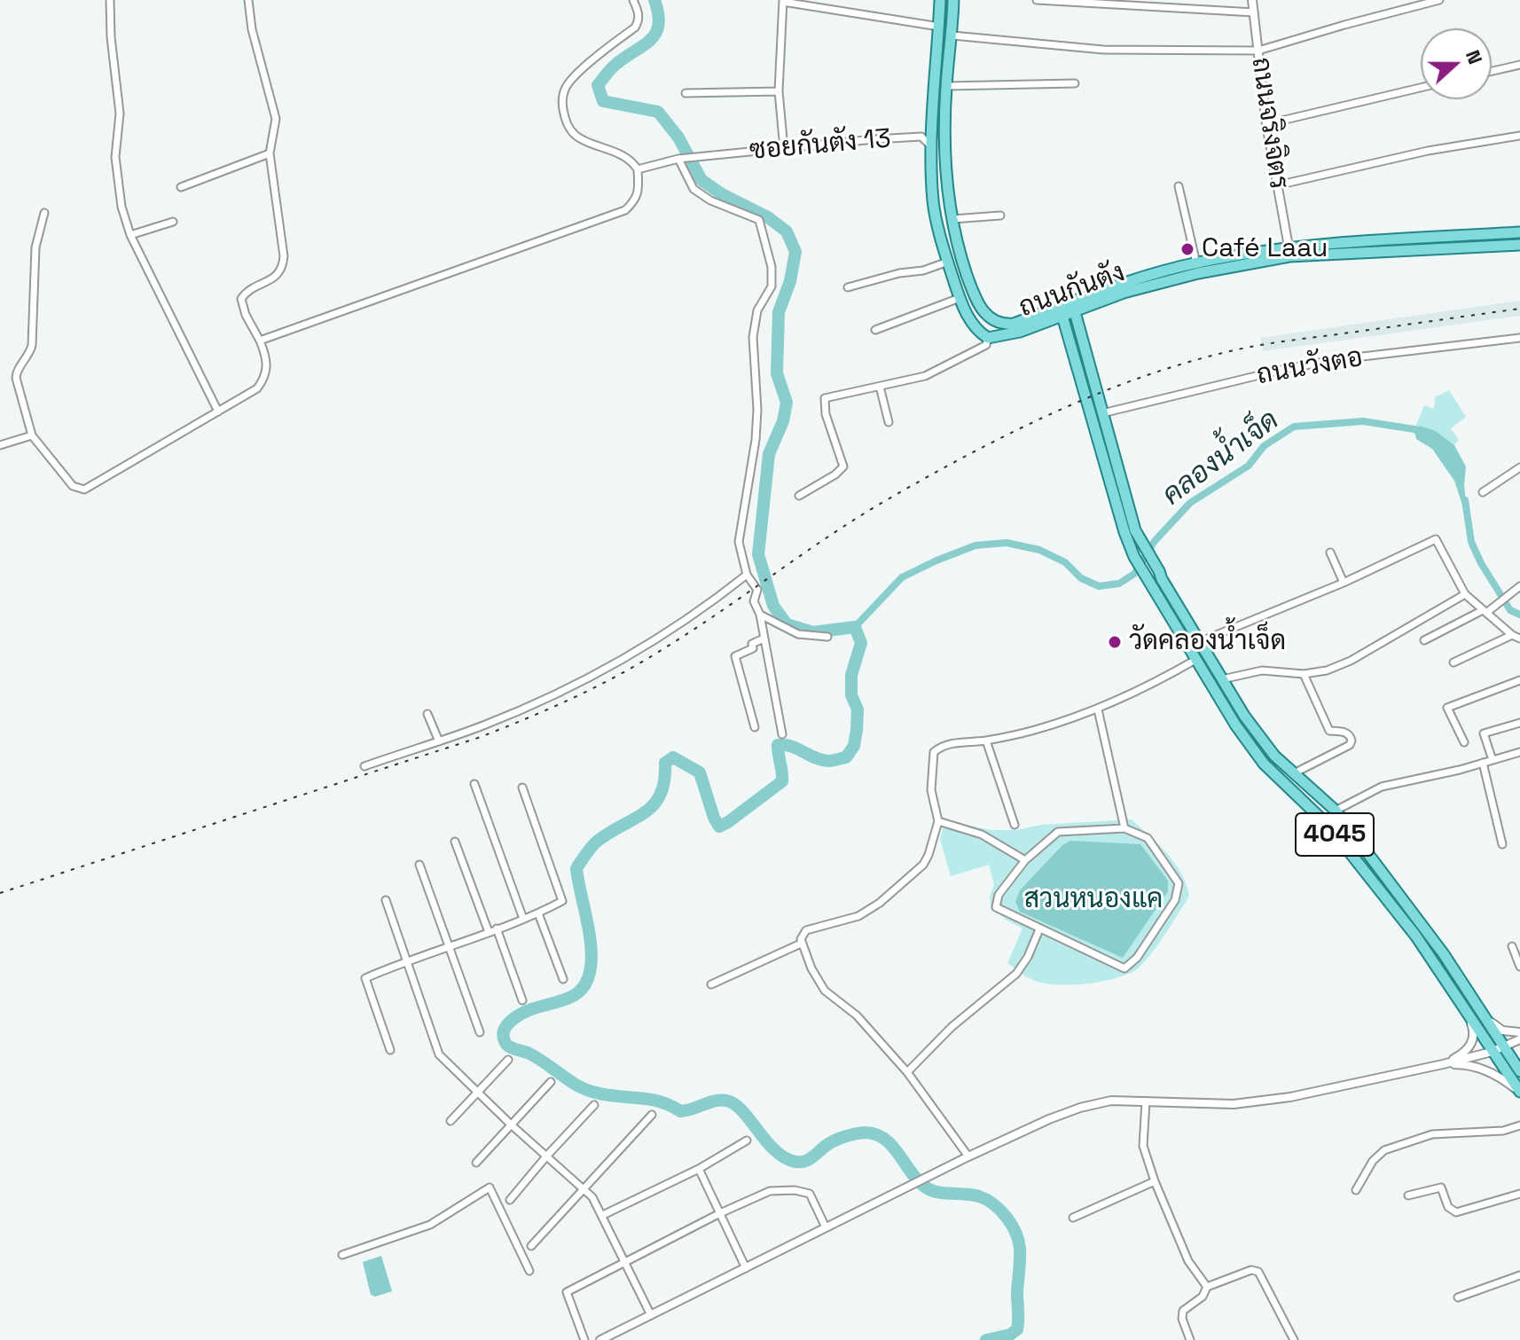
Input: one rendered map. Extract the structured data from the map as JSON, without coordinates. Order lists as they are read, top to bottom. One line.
{"streets":{"main road":["ถนนกันตัง","4045"],"street":["ถนนจริงจิตร","ซอยกันตัง 13","ถนนวังตอ"]},"crossings":[["ถนนจริงจิตร","ถนนกันตัง"],["ถนนกันตัง","4045"],["ถนนวังตอ","4045"]],"water":["คลองน้ำเจ็ด"],"parks":["สวนหนองแค"],"places":["Café Laau","วัดคลองน้ำเจ็ด"],"north":"right"}
